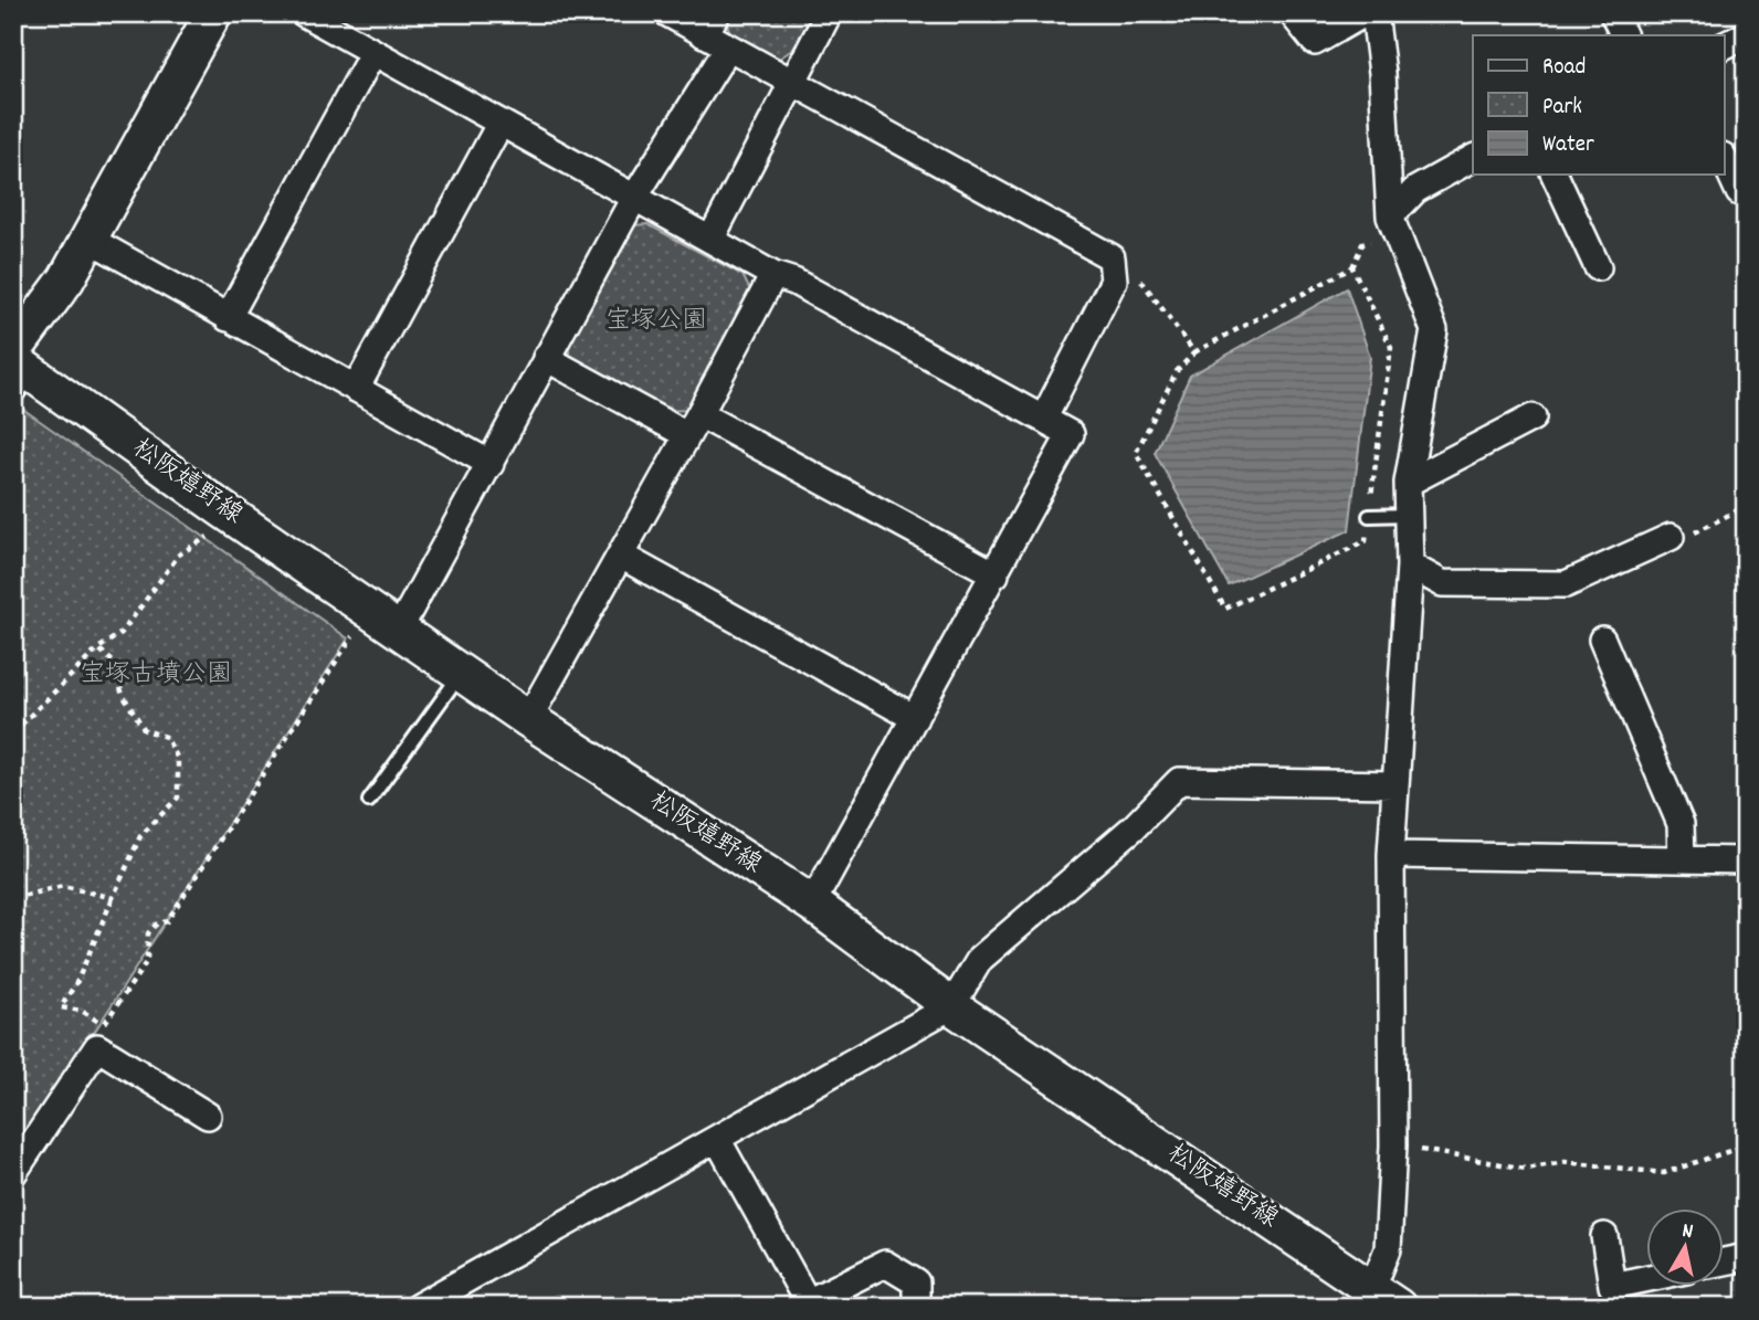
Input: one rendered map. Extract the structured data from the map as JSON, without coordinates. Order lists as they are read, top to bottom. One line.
{"streets":{"main road":["松阪嬉野線"]},"parks":["宝塚公園","宝塚古墳公園"],"legend":["Road","Park","Water"],"north":"top"}
